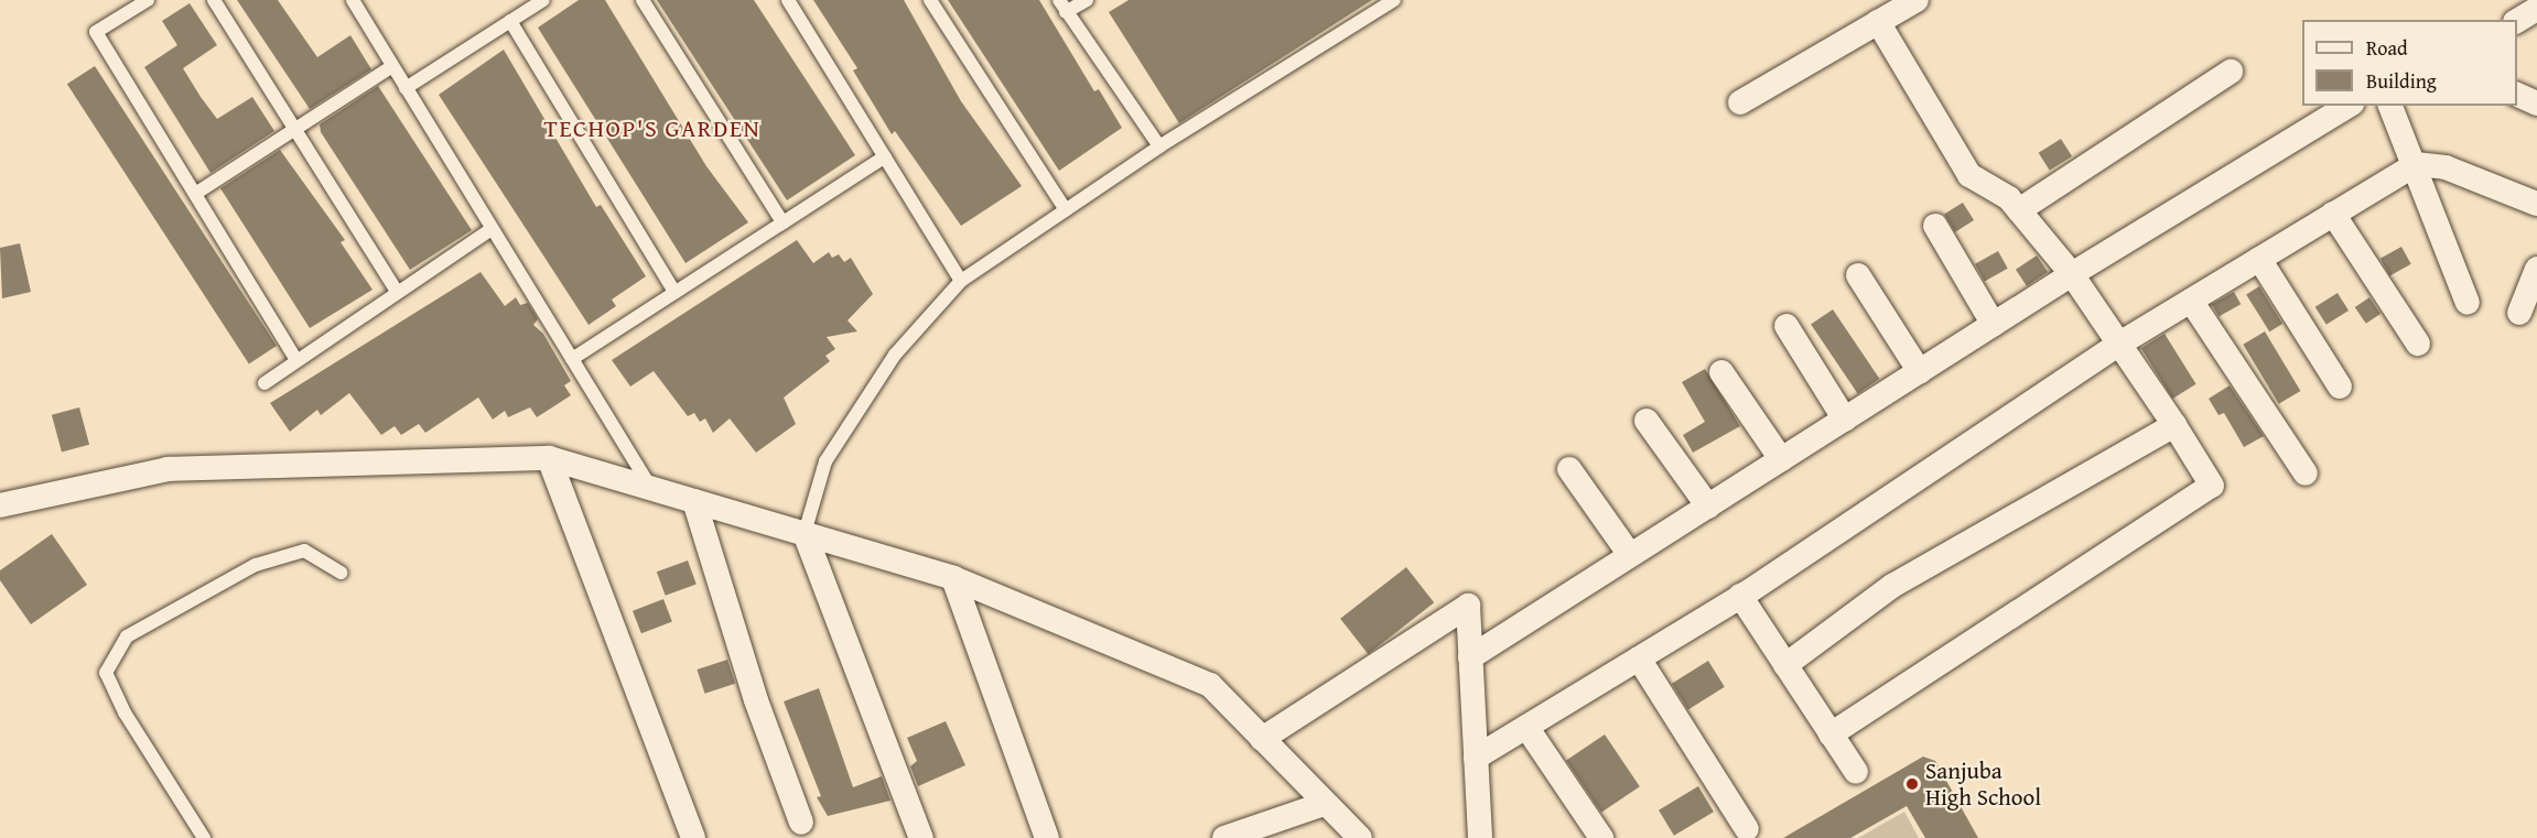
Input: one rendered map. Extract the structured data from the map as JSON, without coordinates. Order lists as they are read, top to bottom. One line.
{"districts":["TECHOP'S GARDEN"],"places":["Sanjuba High School"],"legend":["Road","Building"]}
